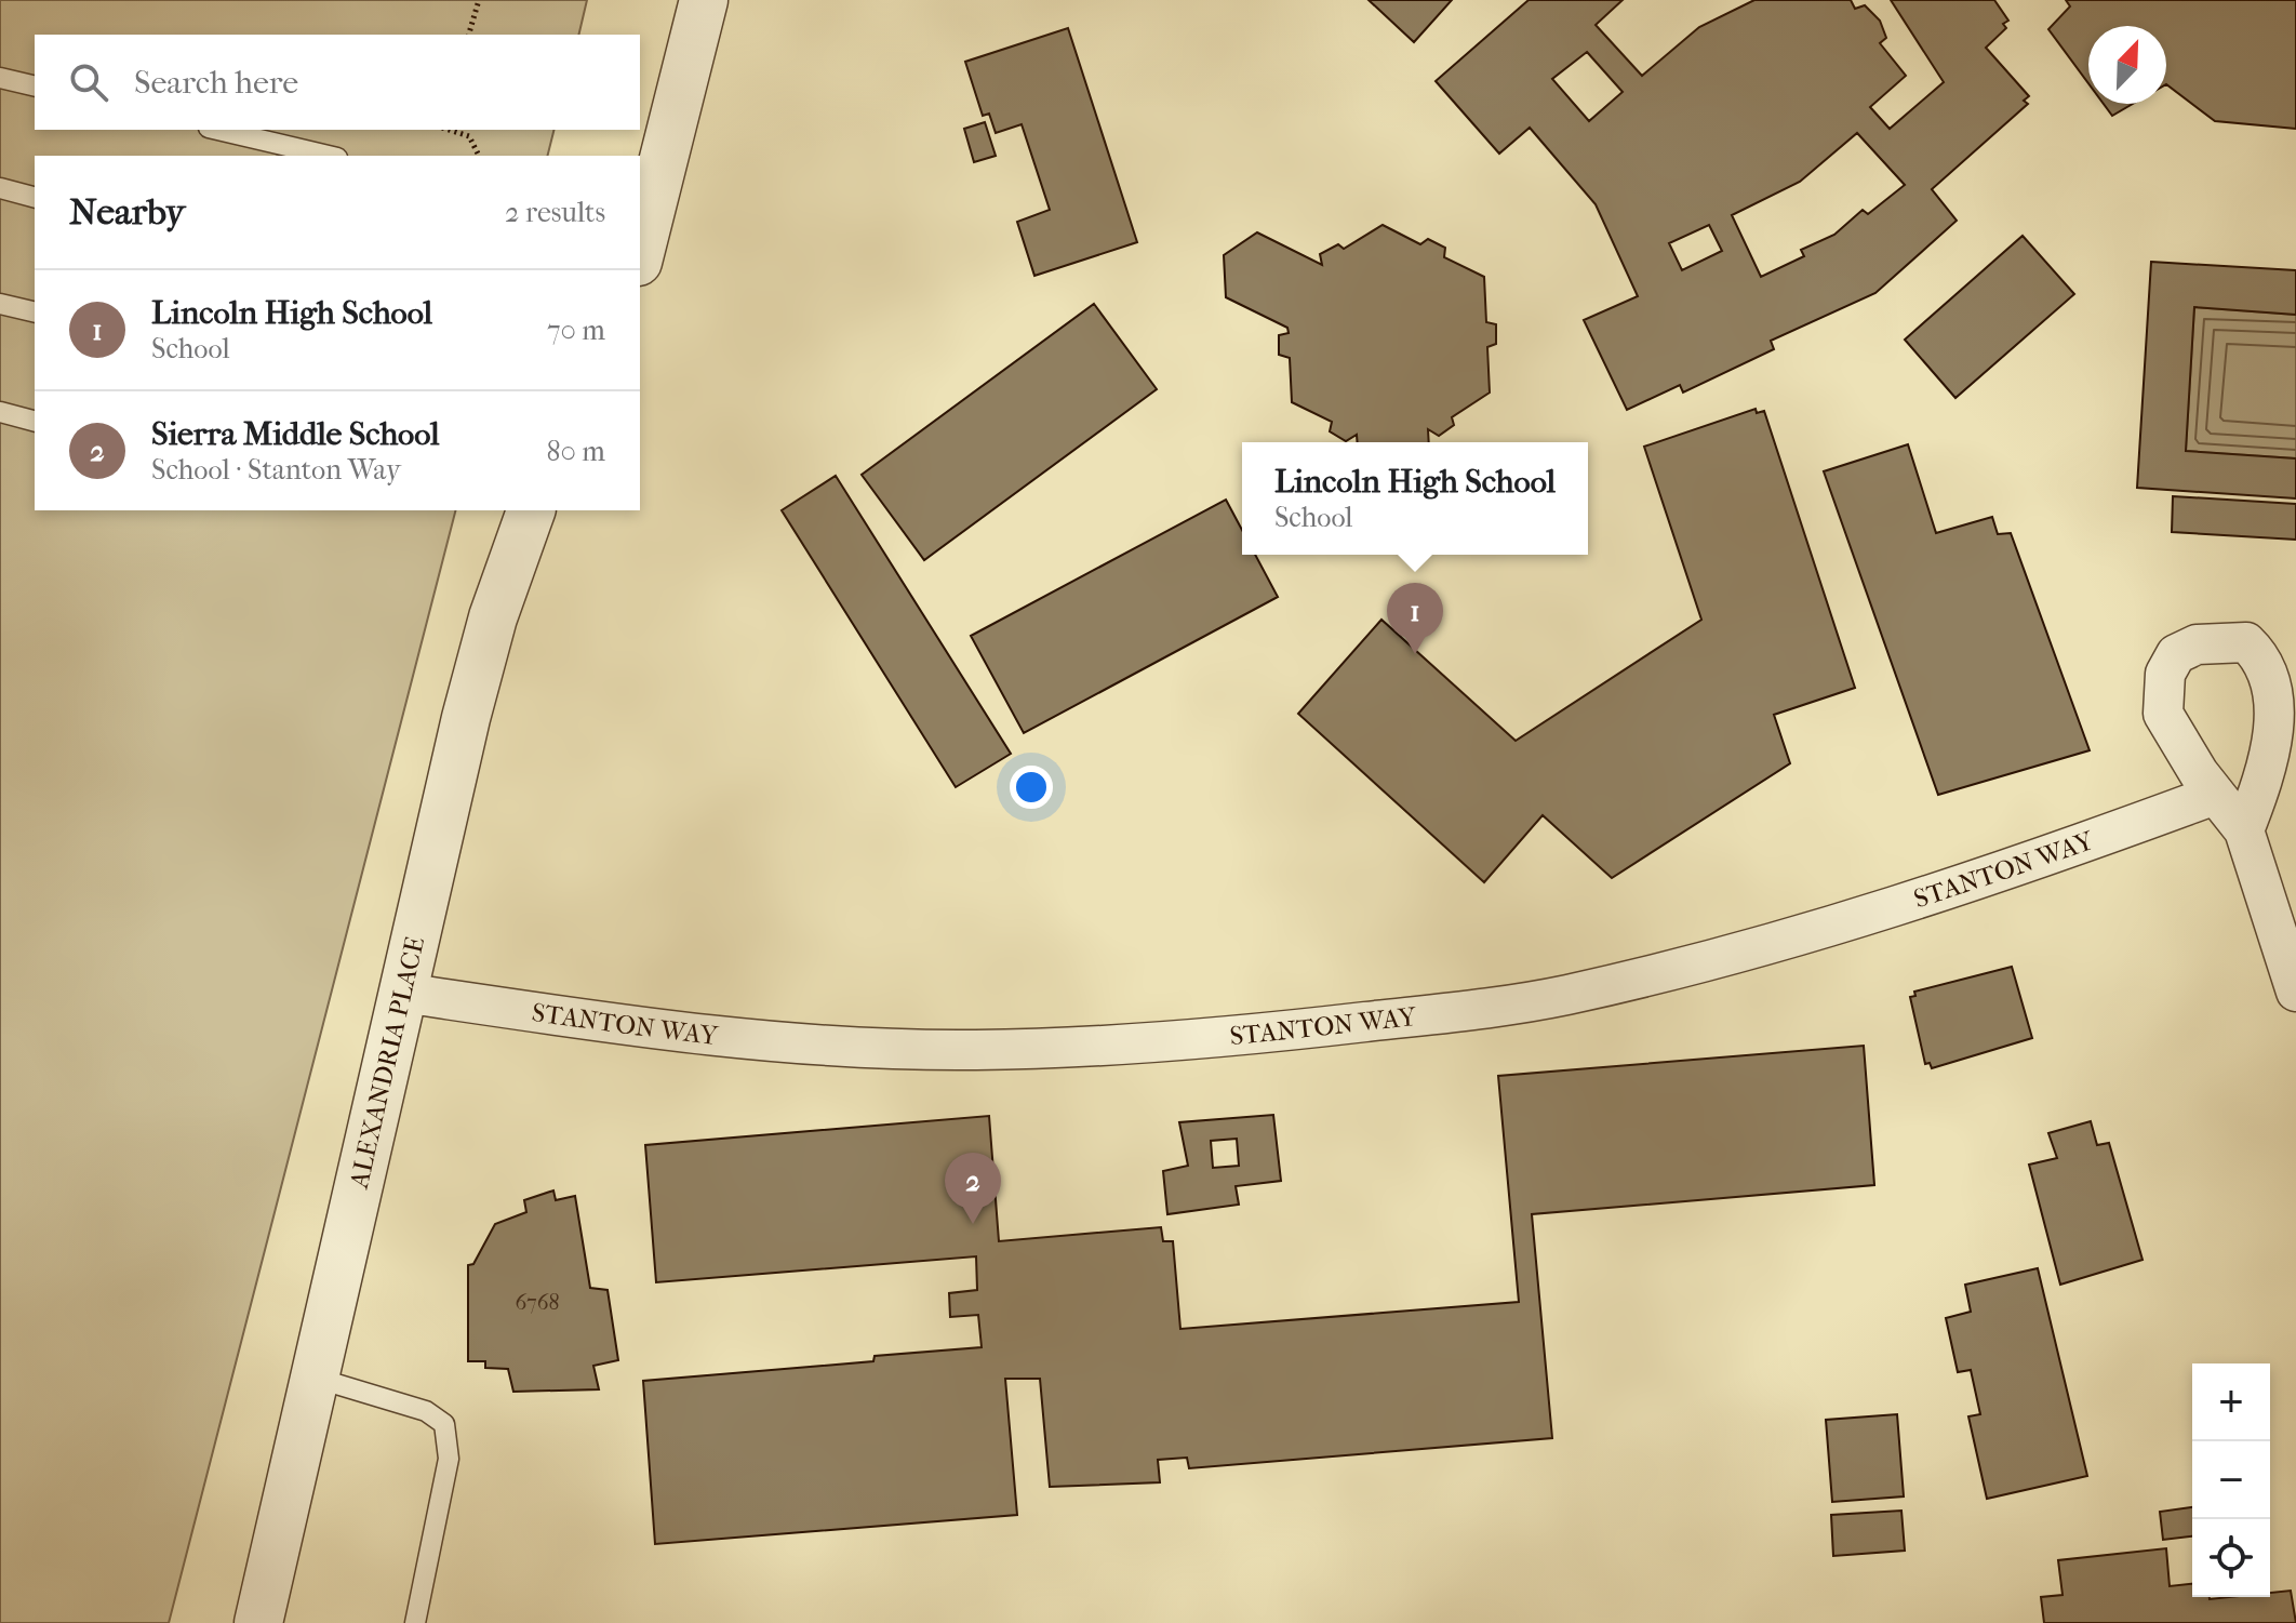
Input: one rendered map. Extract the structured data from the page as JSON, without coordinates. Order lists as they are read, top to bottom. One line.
{"streets":{"street":["STANTON WAY","ALEXANDRIA PLACE"]},"crossings":[["STANTON WAY","ALEXANDRIA PLACE"]],"house_numbers":["6768"],"north":"top right","page":{"search":"Search here","heading":["Nearby","2 results"],"list":[{"mark":"1","name":"Lincoln High School","note":"School","value":"70 m"},{"mark":"2","name":"Sierra Middle School","note":"School · Stanton Way","value":"80 m"}],"popup":["Lincoln High School","School"],"pins":["1","2"],"map_buttons":["+","−"]}}
